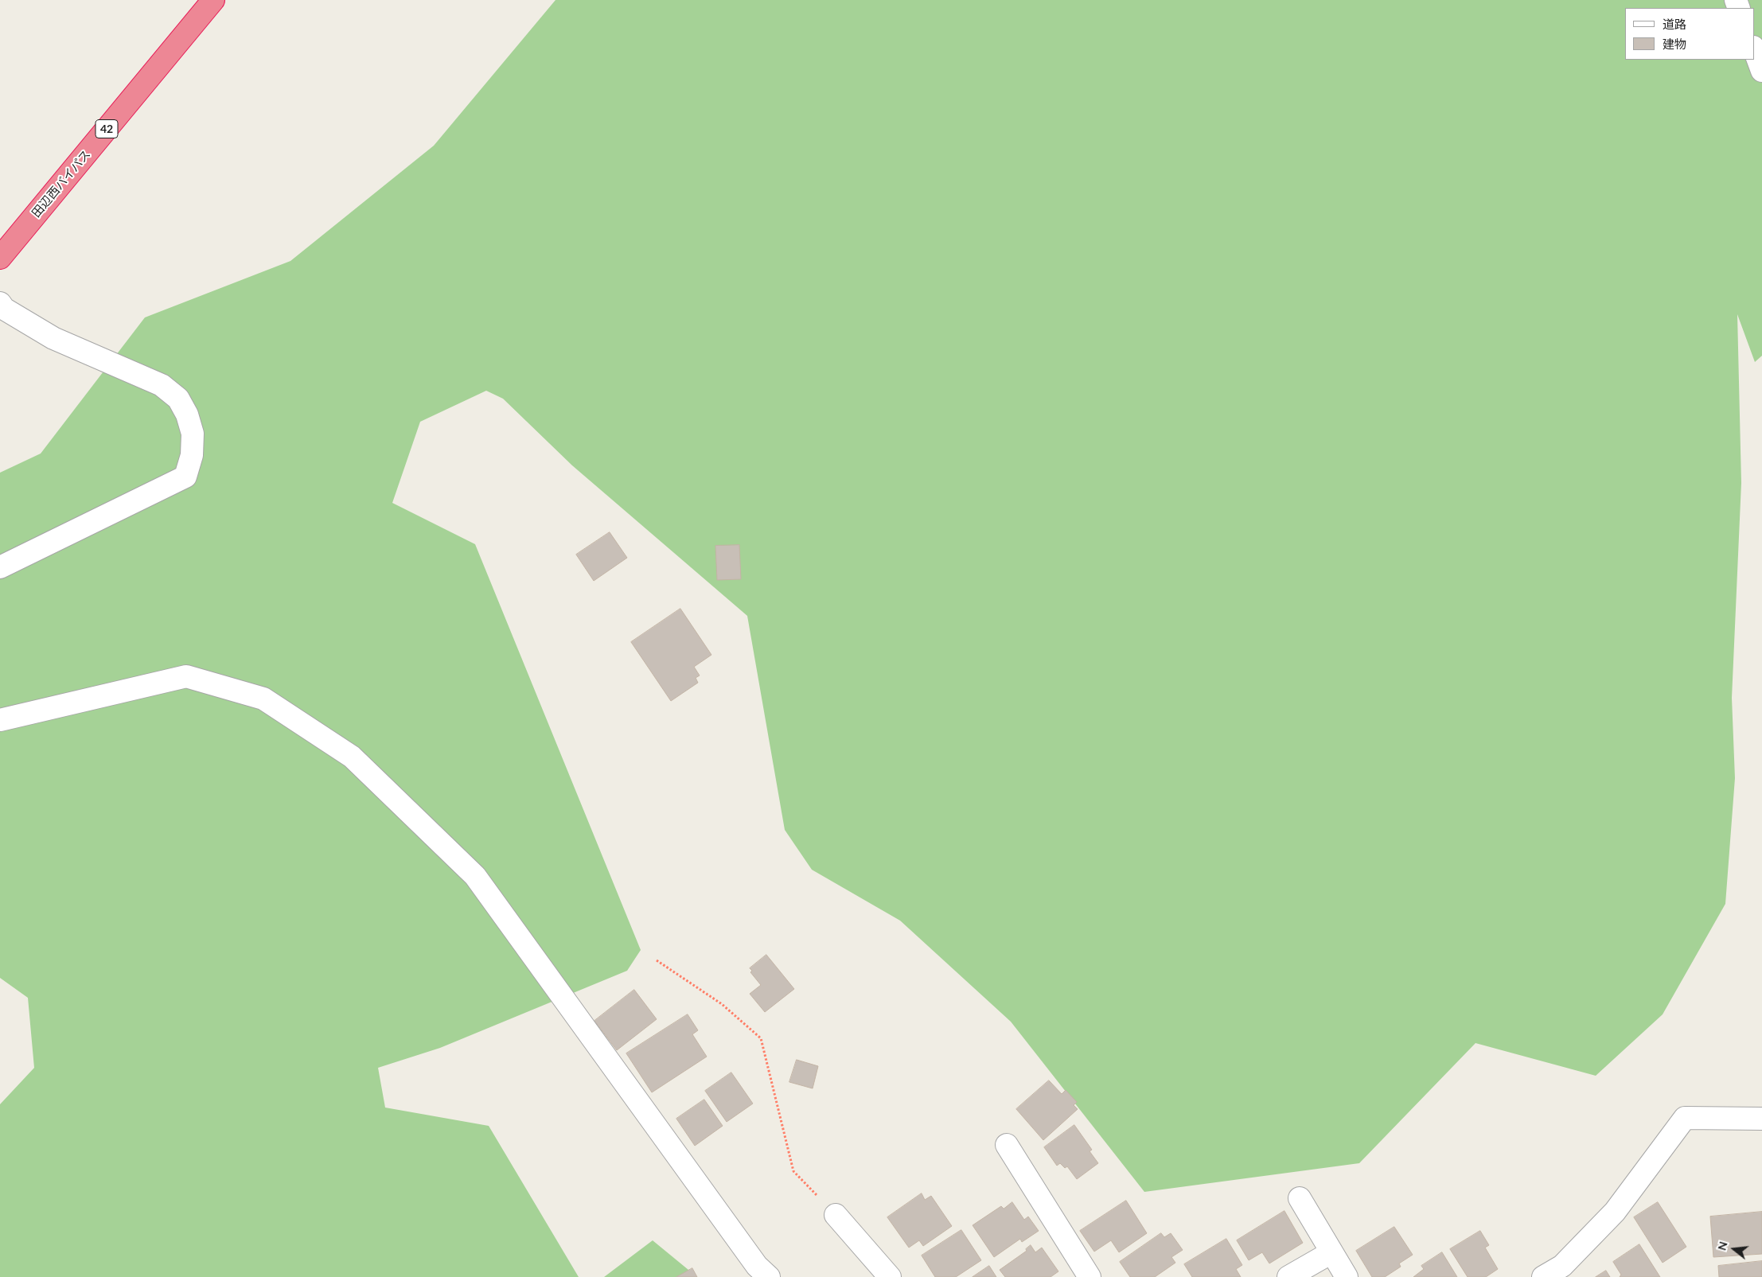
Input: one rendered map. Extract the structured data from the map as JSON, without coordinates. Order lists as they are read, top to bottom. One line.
{"streets":{"highway":["42","田辺西バイパス"]},"legend":["道路","建物"],"north":"left"}
